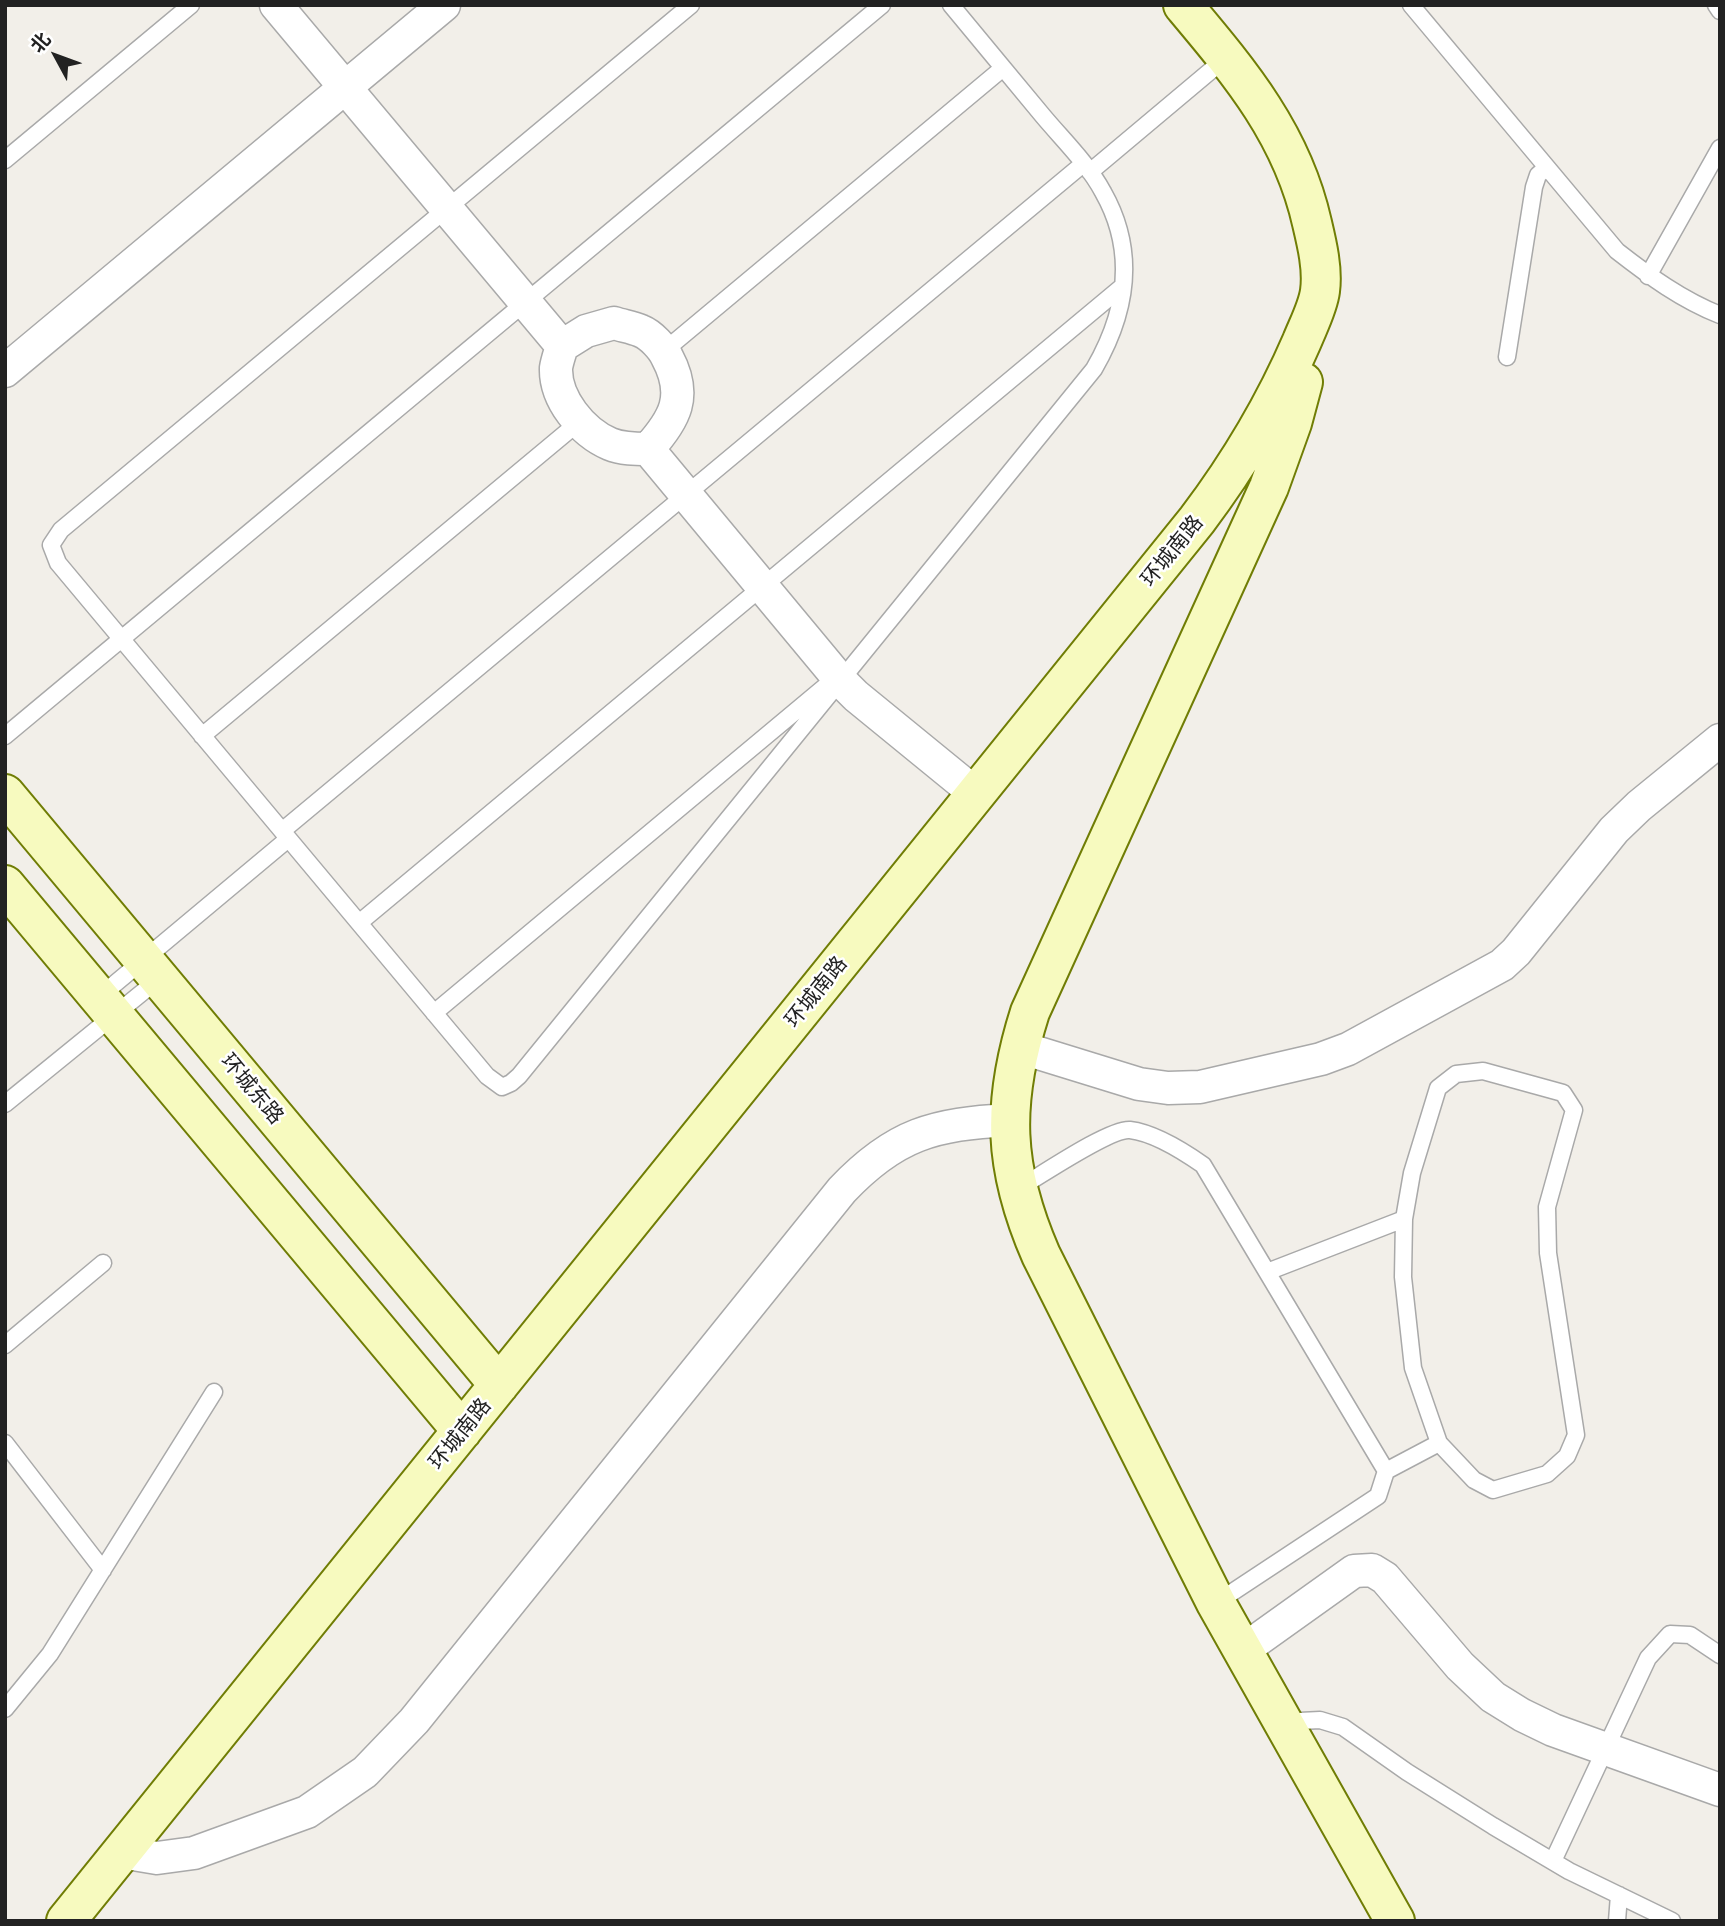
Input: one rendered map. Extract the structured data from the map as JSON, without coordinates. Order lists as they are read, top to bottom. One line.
{"streets":{"main road":["环城南路","环城东路"]},"crossings":[["环城南路","环城东路"]],"north":"top left"}
